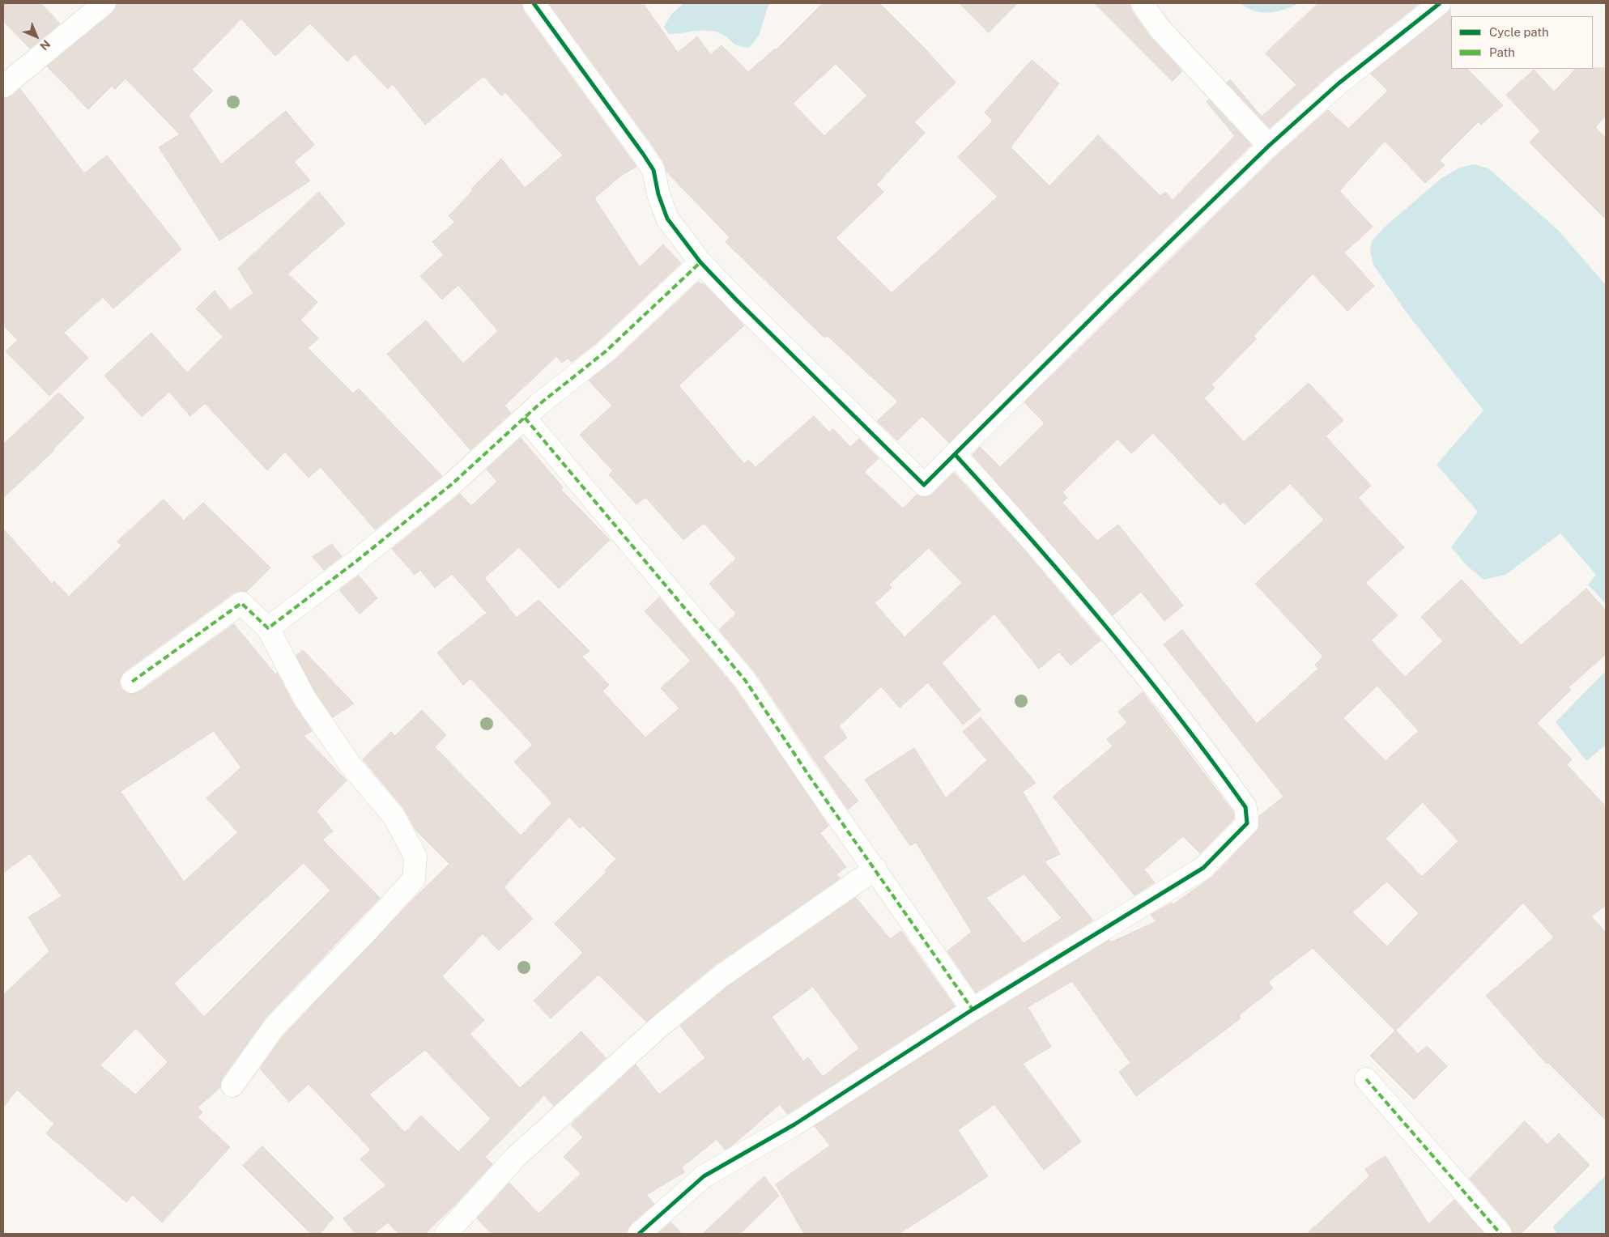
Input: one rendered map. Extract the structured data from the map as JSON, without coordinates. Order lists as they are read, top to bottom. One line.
{"legend":["Cycle path","Path"],"north":"bottom right"}
